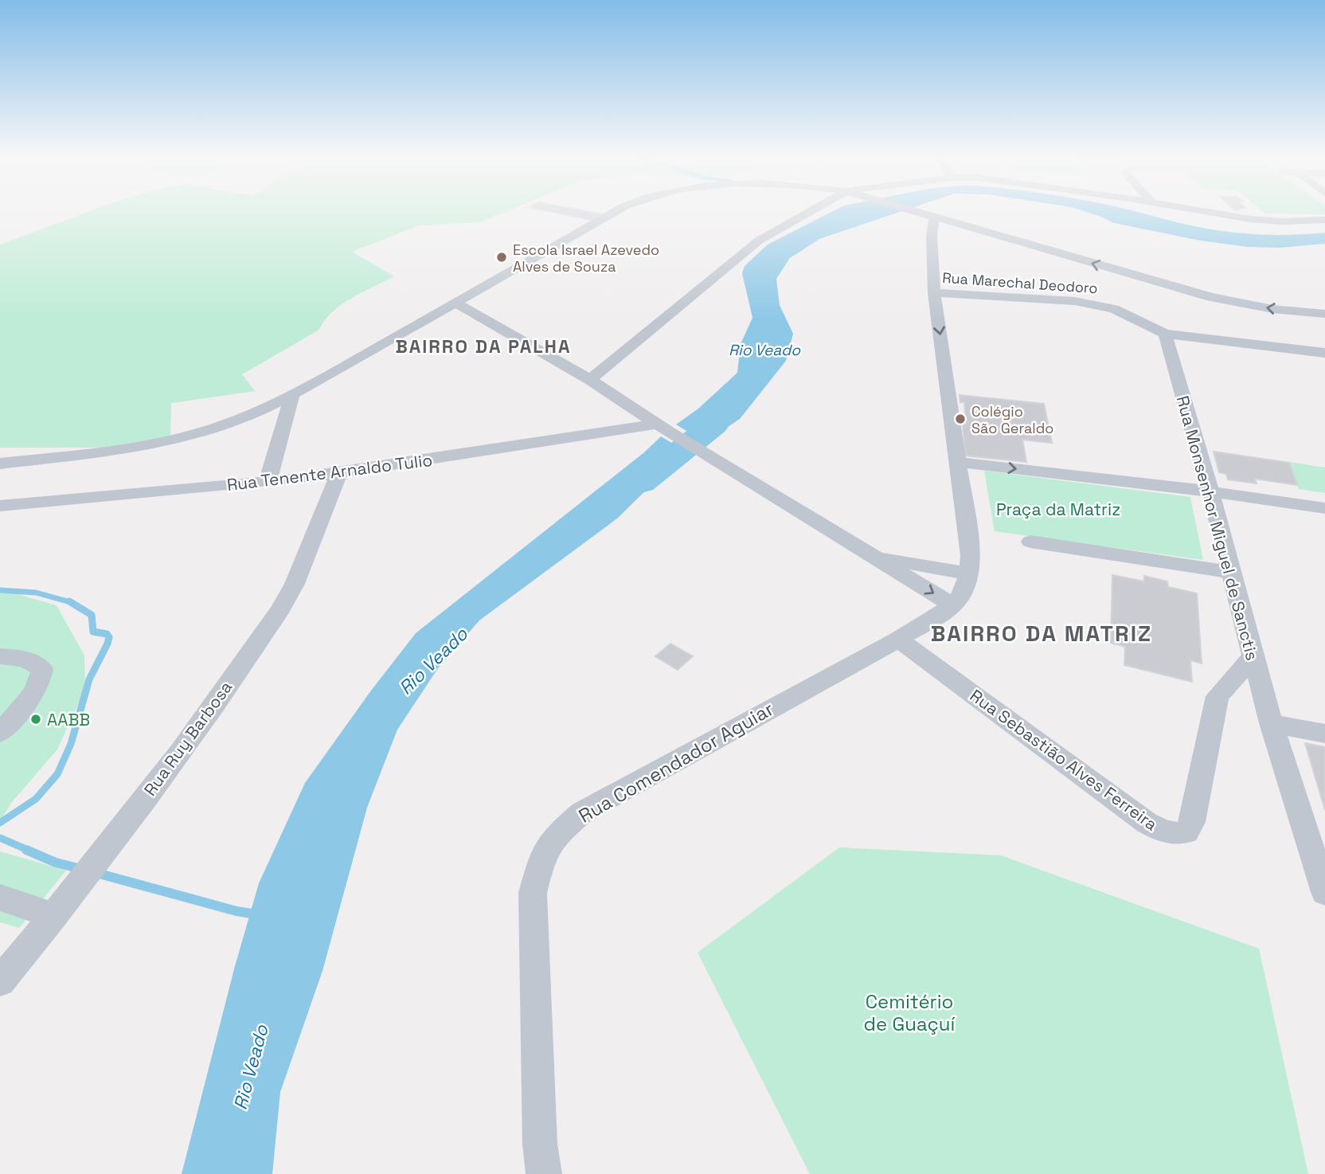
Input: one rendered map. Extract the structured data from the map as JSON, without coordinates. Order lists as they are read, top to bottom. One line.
{"streets":{"street":["Rua Marechal Deodoro","Rua Tenente Arnaldo Tulio","Rua Monsenhor Miguel de Sanctis","Rua Ruy Barbosa","Rua Sebastião Alves Ferreira","Rua Comendador Aguiar"]},"crossings":[["Rua Marechal Deodoro","Rua Monsenhor Miguel de Sanctis"],["Rua Tenente Arnaldo Tulio","Rua Ruy Barbosa"],["Rua Monsenhor Miguel de Sanctis","Rua Sebastião Alves Ferreira"],["Rua Sebastião Alves Ferreira","Rua Comendador Aguiar"]],"districts":["BAIRRO DA PALHA","BAIRRO DA MATRIZ"],"water":["Rio Veado"],"parks":["Praça da Matriz","Cemitério de Guaçuí"],"places":["Escola Israel Azevedo Alves de Souza","Colégio São Geraldo","AABB"]}
